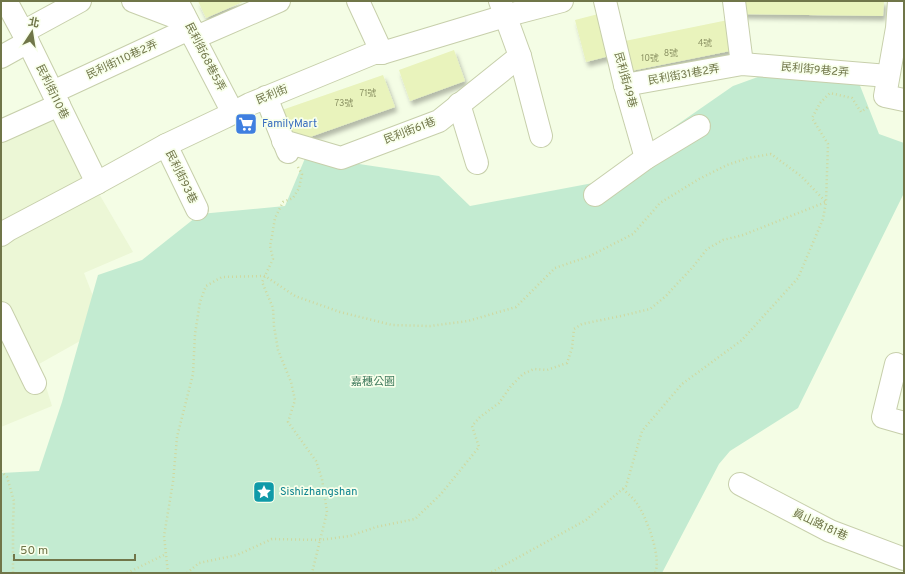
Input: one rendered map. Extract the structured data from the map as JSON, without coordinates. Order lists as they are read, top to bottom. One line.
{"streets":{"street":["民利街68巷5弄","民利街110巷2弄","民利街9巷2弄","民利街31巷2弄","民利街49巷","民利街110巷","民利街","民利街61巷","民利街93巷","員山路181巷"]},"crossings":[["民利街68巷5弄","民利街110巷2弄"],["民利街68巷5弄","民利街"],["民利街110巷2弄","民利街110巷"],["民利街9巷2弄","民利街31巷2弄"],["民利街31巷2弄","民利街49巷"],["民利街110巷","民利街"],["民利街","民利街93巷"]],"parks":["嘉穗公園"],"places":{"supermarket":["FamilyMart"],"place":["Sishizhangshan"]},"house_numbers":["4號","8號","10號","71號","73號"],"scale_bar":"50 m","north":"top"}
